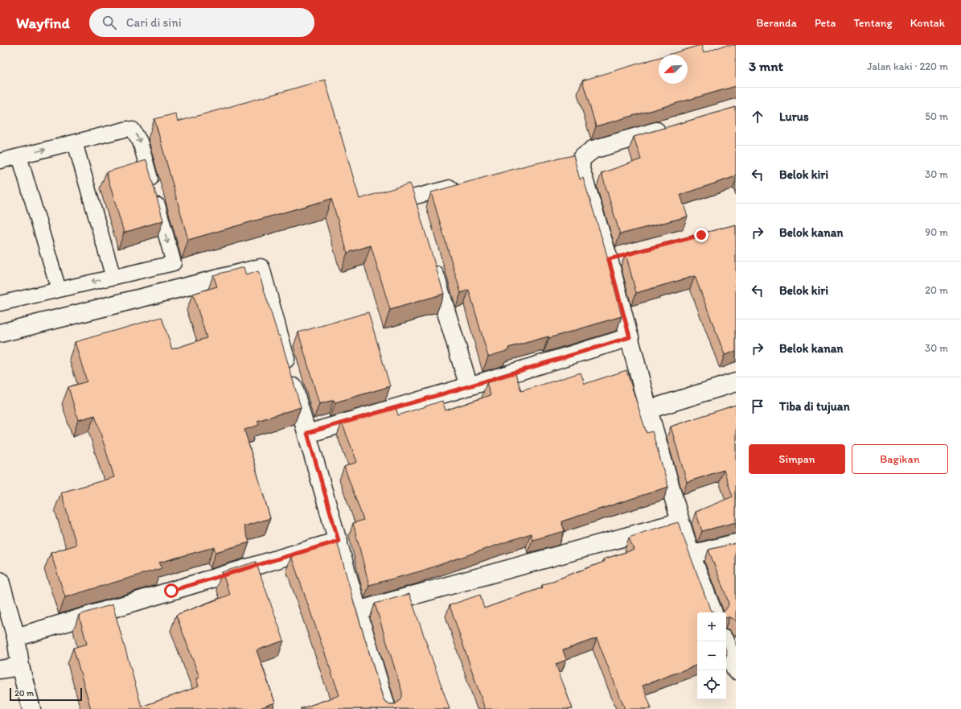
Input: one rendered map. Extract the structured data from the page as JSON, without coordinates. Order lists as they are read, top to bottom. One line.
{"scale_bar":"20 m","north":"bottom left","page":{"header":"Wayfind","search":"Cari di sini","nav":["Beranda","Peta","Tentang","Kontak"],"heading":["3 mnt","Jalan kaki · 220 m"],"list":[["Lurus","50 m"],["Belok kiri","30 m"],["Belok kanan","90 m"],["Belok kiri","20 m"],["Belok kanan","30 m"],"Tiba di tujuan"],"buttons":["Simpan","Bagikan"],"map_buttons":["+","−"],"scale":"20 m"}}
